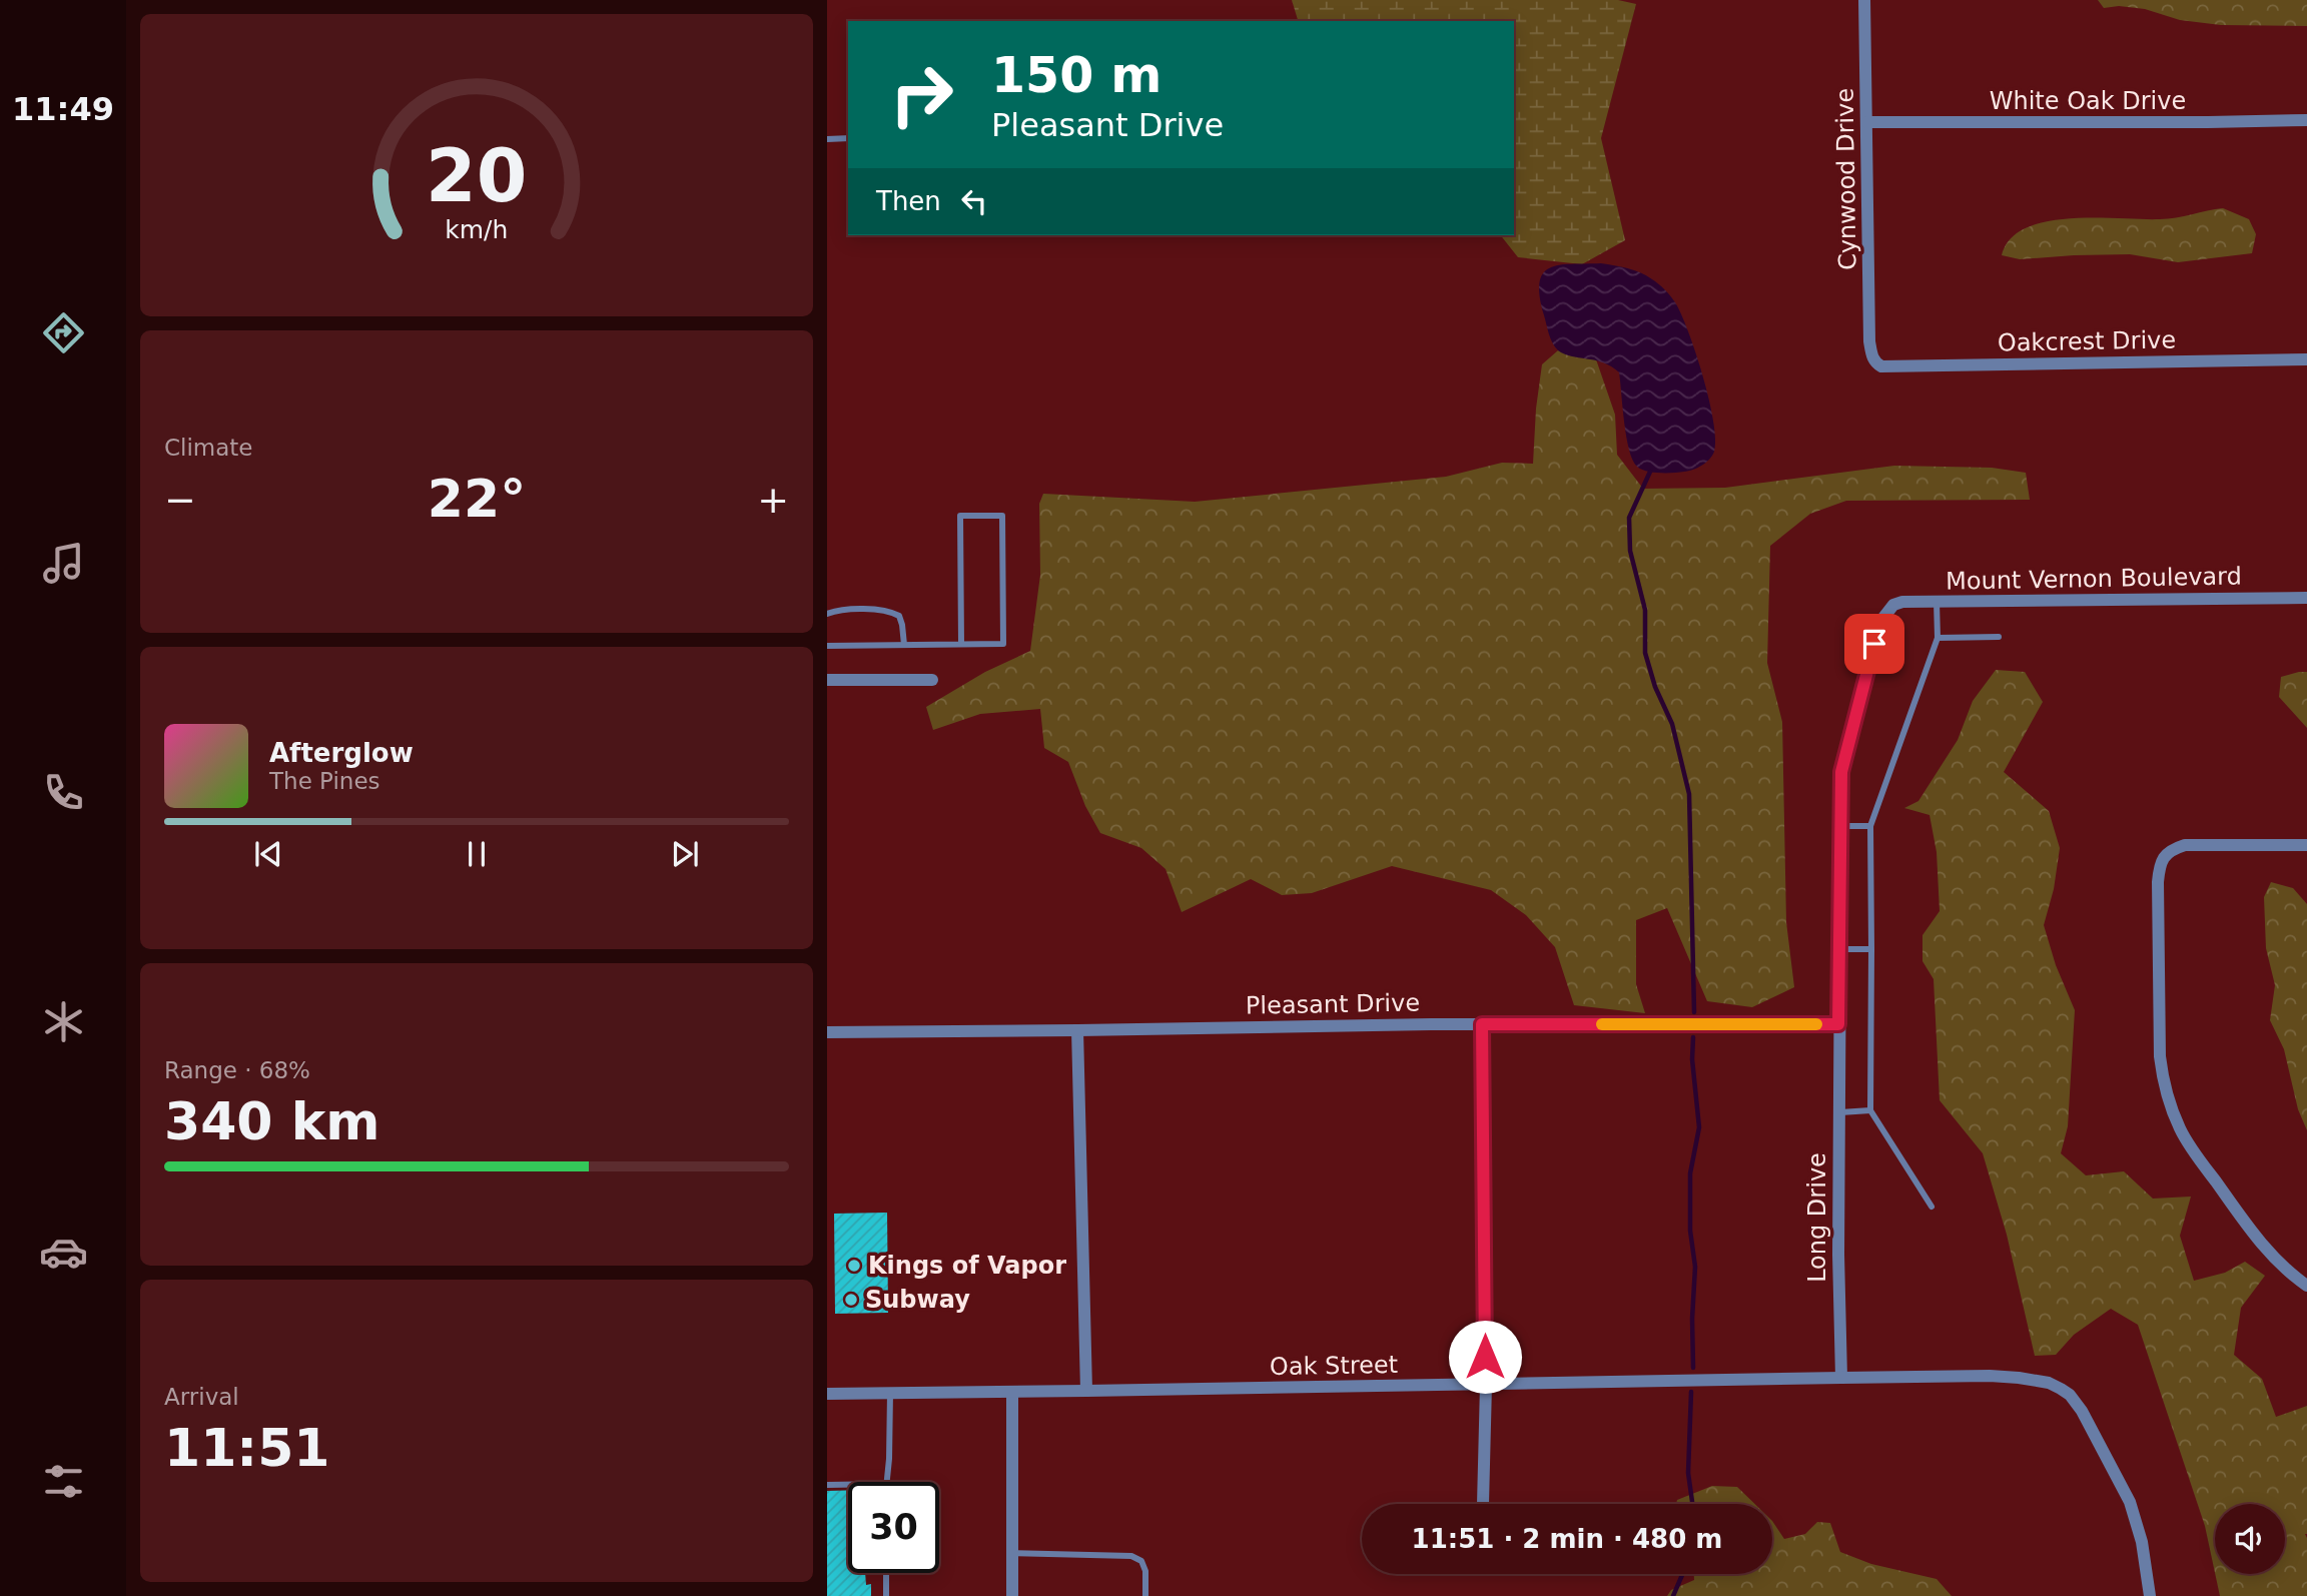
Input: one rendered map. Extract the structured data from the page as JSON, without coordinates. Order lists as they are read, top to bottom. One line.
{"streets":{"street":["White Oak Drive","Cynwood Drive","Oakcrest Drive","Mount Vernon Boulevard","Pleasant Drive","Long Drive","Oak Street"]},"crossings":[["White Oak Drive","Cynwood Drive"],["Cynwood Drive","Oakcrest Drive"],["Mount Vernon Boulevard","Long Drive"],["Pleasant Drive","Long Drive"],["Long Drive","Oak Street"]],"places":["Kings of Vapor","Subway"],"page":{"tabs":"11:49","turn":["150 m","Pleasant Drive"],"then":"Then","tile":["Climate",["Range · 68%","340 km"],["Arrival","11:51"]],"heat":["−","22°","+"],"song":["Afterglow","The Pines"],"limit":"30","trip":"11:51 · 2 min · 480 m","gauge":["20","km/h"]}}
